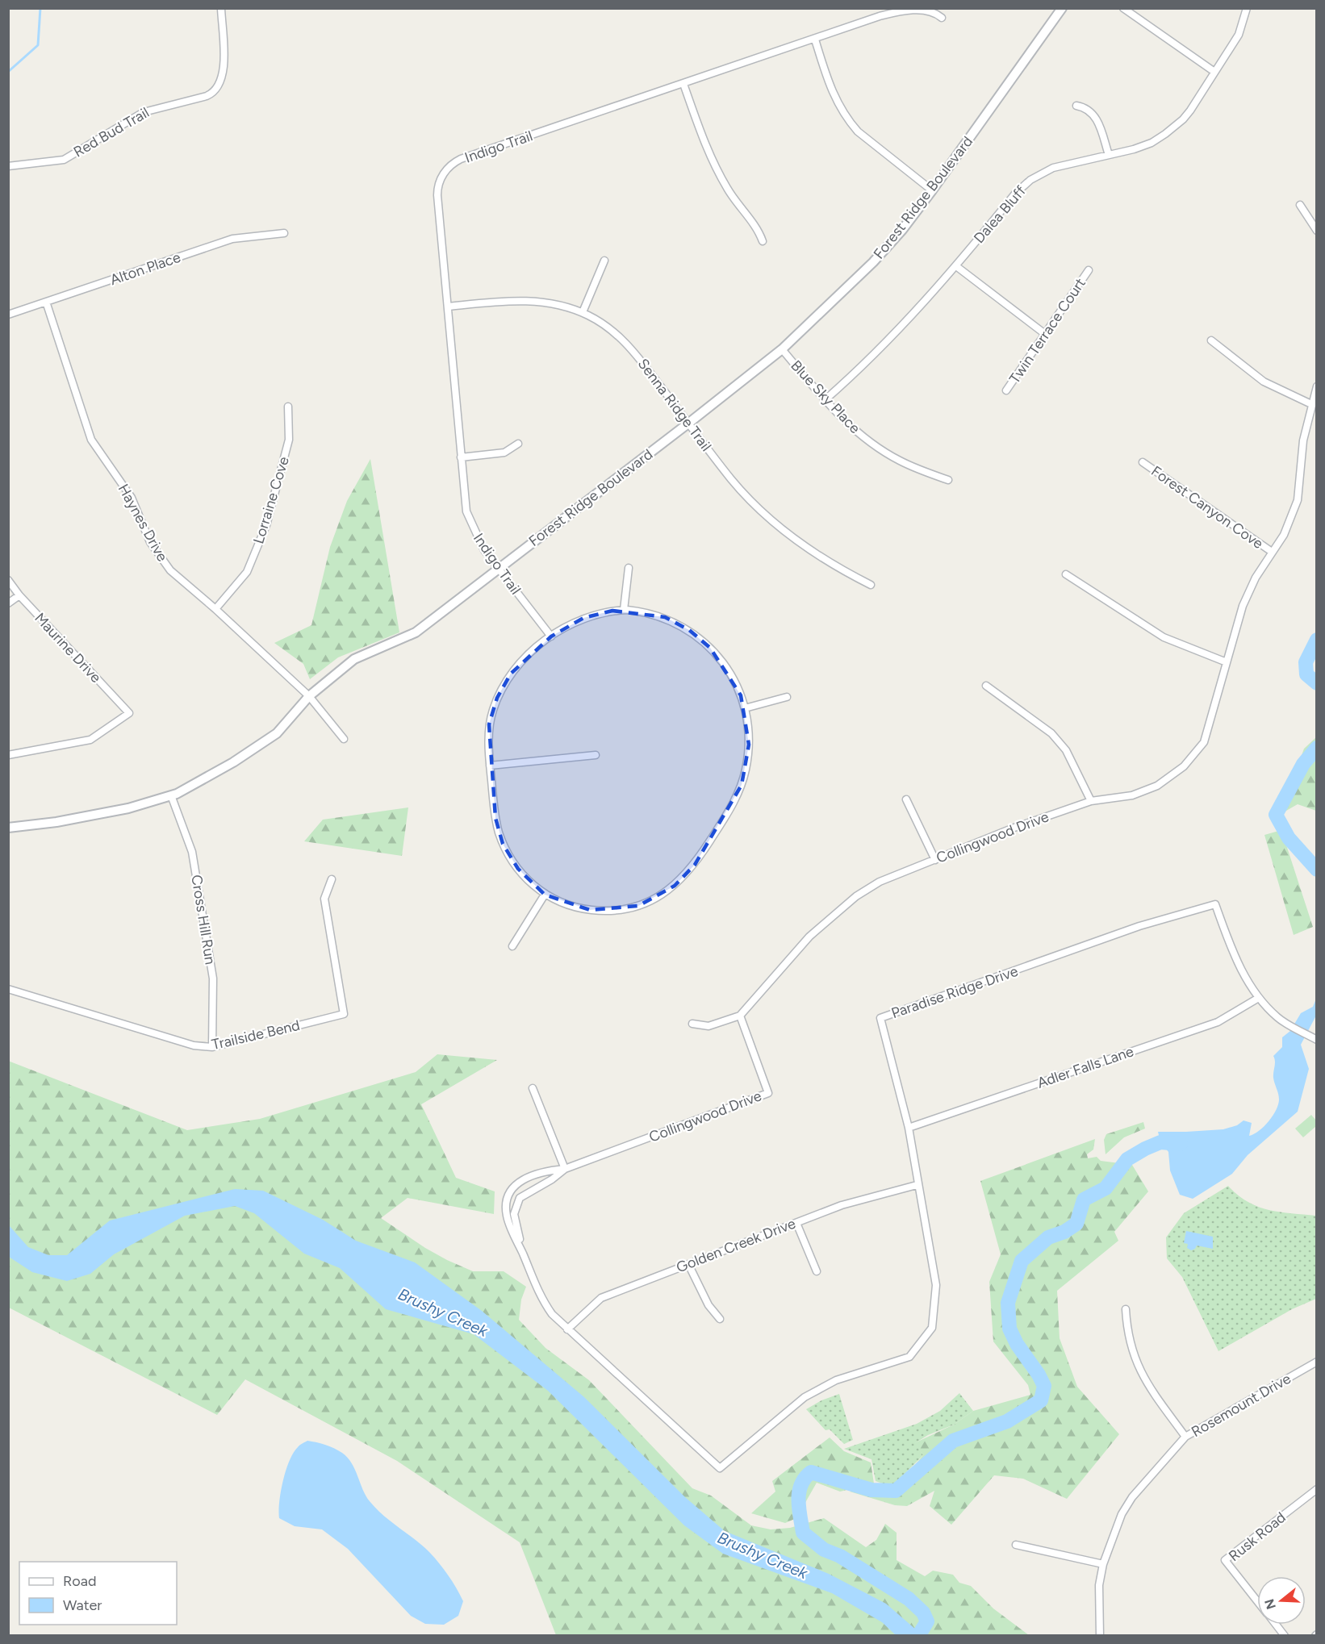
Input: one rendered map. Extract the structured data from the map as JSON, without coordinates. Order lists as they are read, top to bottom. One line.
{"streets":{"street":["Red Bud Trail","Indigo Trail","Forest Ridge Boulevard","Dalea Bluff","Alton Place","Twin Terrace Court","Blue Sky Place","Senna Ridge Trail","Lorraine Cove","Forest Canyon Cove","Haynes Drive","Maurine Drive","Collingwood Drive","Cross Hill Run","Paradise Ridge Drive","Trailside Bend","Adler Falls Lane","Golden Creek Drive","Rosemount Drive","Rusk Road"]},"crossings":[["Indigo Trail","Forest Ridge Boulevard"],["Indigo Trail","Senna Ridge Trail"],["Forest Ridge Boulevard","Blue Sky Place"],["Forest Ridge Boulevard","Senna Ridge Trail"],["Forest Ridge Boulevard","Haynes Drive"],["Forest Ridge Boulevard","Cross Hill Run"],["Dalea Bluff","Blue Sky Place"],["Alton Place","Haynes Drive"],["Lorraine Cove","Haynes Drive"],["Forest Canyon Cove","Collingwood Drive"],["Collingwood Drive","Paradise Ridge Drive"],["Collingwood Drive","Golden Creek Drive"],["Cross Hill Run","Trailside Bend"],["Paradise Ridge Drive","Adler Falls Lane"],["Paradise Ridge Drive","Golden Creek Drive"]],"water":["Brushy Creek"],"legend":["Road","Water"],"north":"left"}
